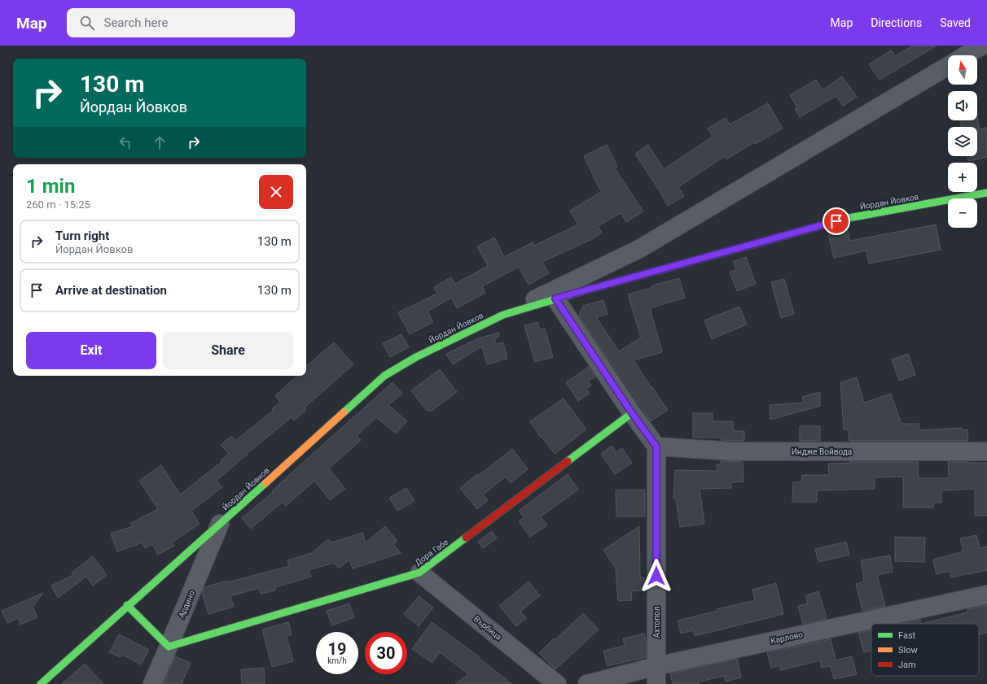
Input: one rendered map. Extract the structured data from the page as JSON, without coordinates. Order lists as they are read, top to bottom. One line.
{"streets":{"street":["Йордан Йовков","Индже Войвода","Дора Габе","Ардино","Ахтопол","Върбица","Карлово"]},"crossings":[["Йордан Йовков","Ардино"],["Индже Войвода","Ахтопол"],["Дора Габе","Ардино"],["Дора Габе","Върбица"],["Ахтопол","Карлово"]],"legend":["Fast","Slow","Jam"],"north":"top","page":{"header":"Map","search":"Search here","nav":["Map","Directions","Saved"],"map_buttons":["+","−"],"turn":["130 m","Йордан Йовков"],"heading":["1 min","260 m · 15:25"],"list":[{"name":"Turn right","note":"Йордан Йовков","value":"130 m"},{"name":"Arrive at destination","value":"130 m"}],"buttons":["Exit","Share"],"speed":"19 km/h","limit":"30"}}
